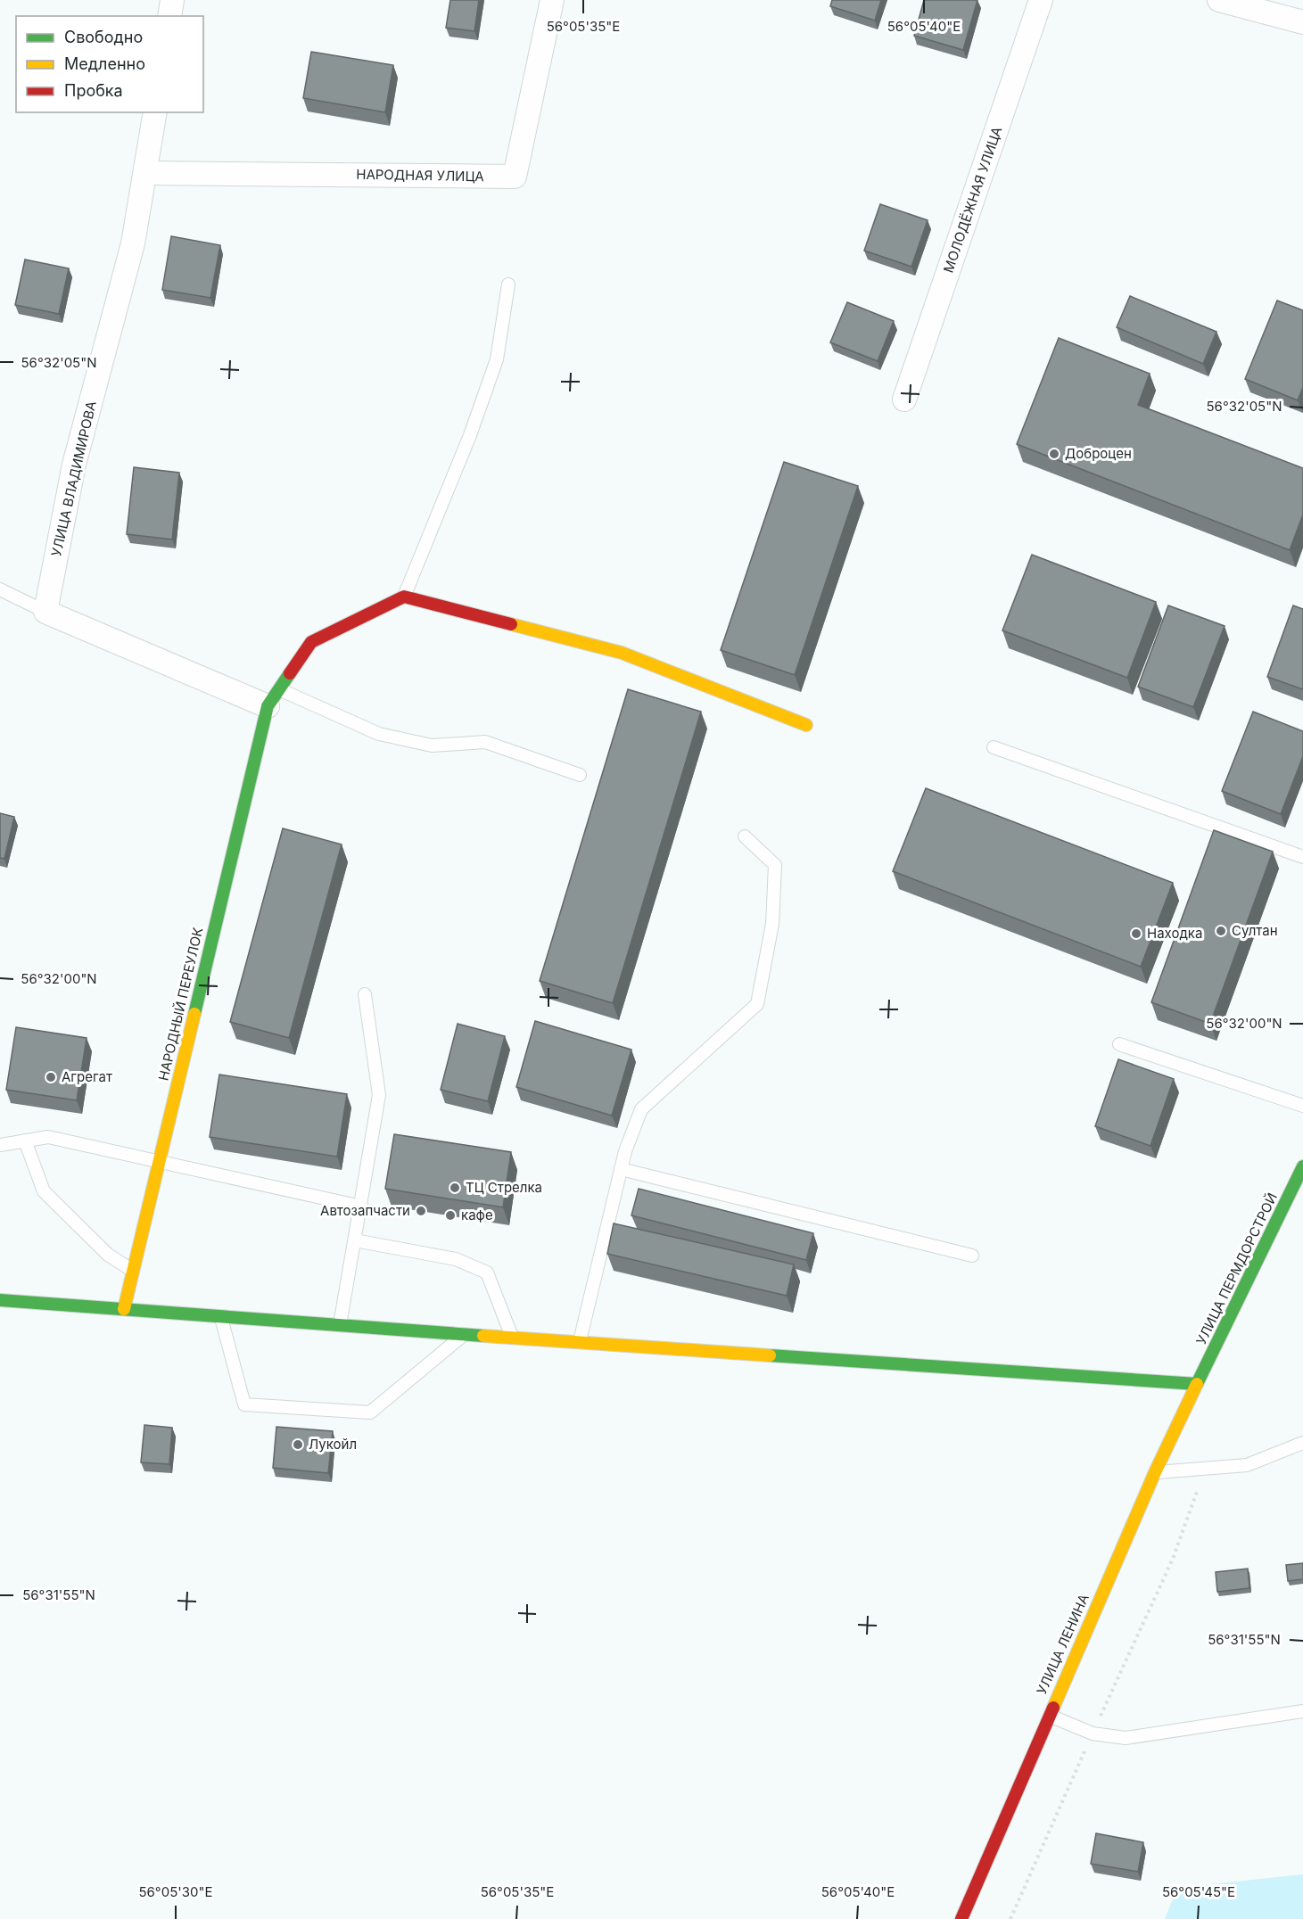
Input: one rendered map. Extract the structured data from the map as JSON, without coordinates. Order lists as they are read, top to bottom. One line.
{"streets":{"main road":["НАРОДНЫЙ ПЕРЕУЛОК","УЛИЦА ПЕРМДОРСТРОЙ","УЛИЦА ЛЕНИНА"],"street":["НАРОДНАЯ УЛИЦА","МОЛОДЁЖНАЯ УЛИЦА","УЛИЦА ВЛАДИМИРОВА"]},"crossings":[["НАРОДНАЯ УЛИЦА","УЛИЦА ВЛАДИМИРОВА"],["УЛИЦА ПЕРМДОРСТРОЙ","УЛИЦА ЛЕНИНА"]],"places":["Доброцен","Султан","Находка","Агрегат","ТЦ Стрелка","Автозапчасти","кафе","Лукойл"],"legend":["Свободно","Медленно","Пробка"],"coordinates":["56°05'35\"E","56°05'40\"E","56°32'05\"N","56°32'00\"N","56°31'55\"N","56°05'30\"E","56°05'45\"E"]}
